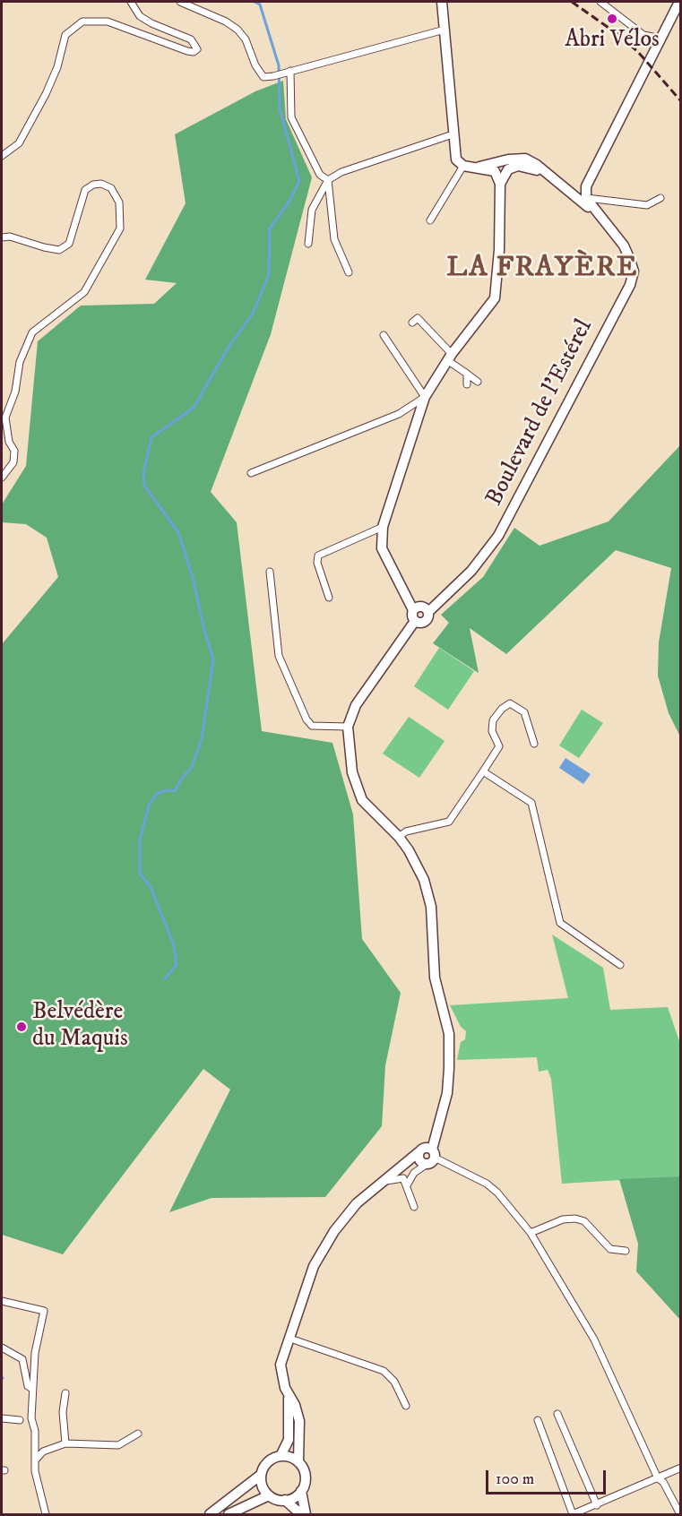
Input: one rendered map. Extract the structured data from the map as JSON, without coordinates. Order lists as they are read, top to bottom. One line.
{"streets":{"street":["Boulevard de l'Estérel"]},"districts":["LA FRAYÈRE"],"places":["Abri Vélos","Belvédère du Maquis"],"scale_bar":"100 m"}
